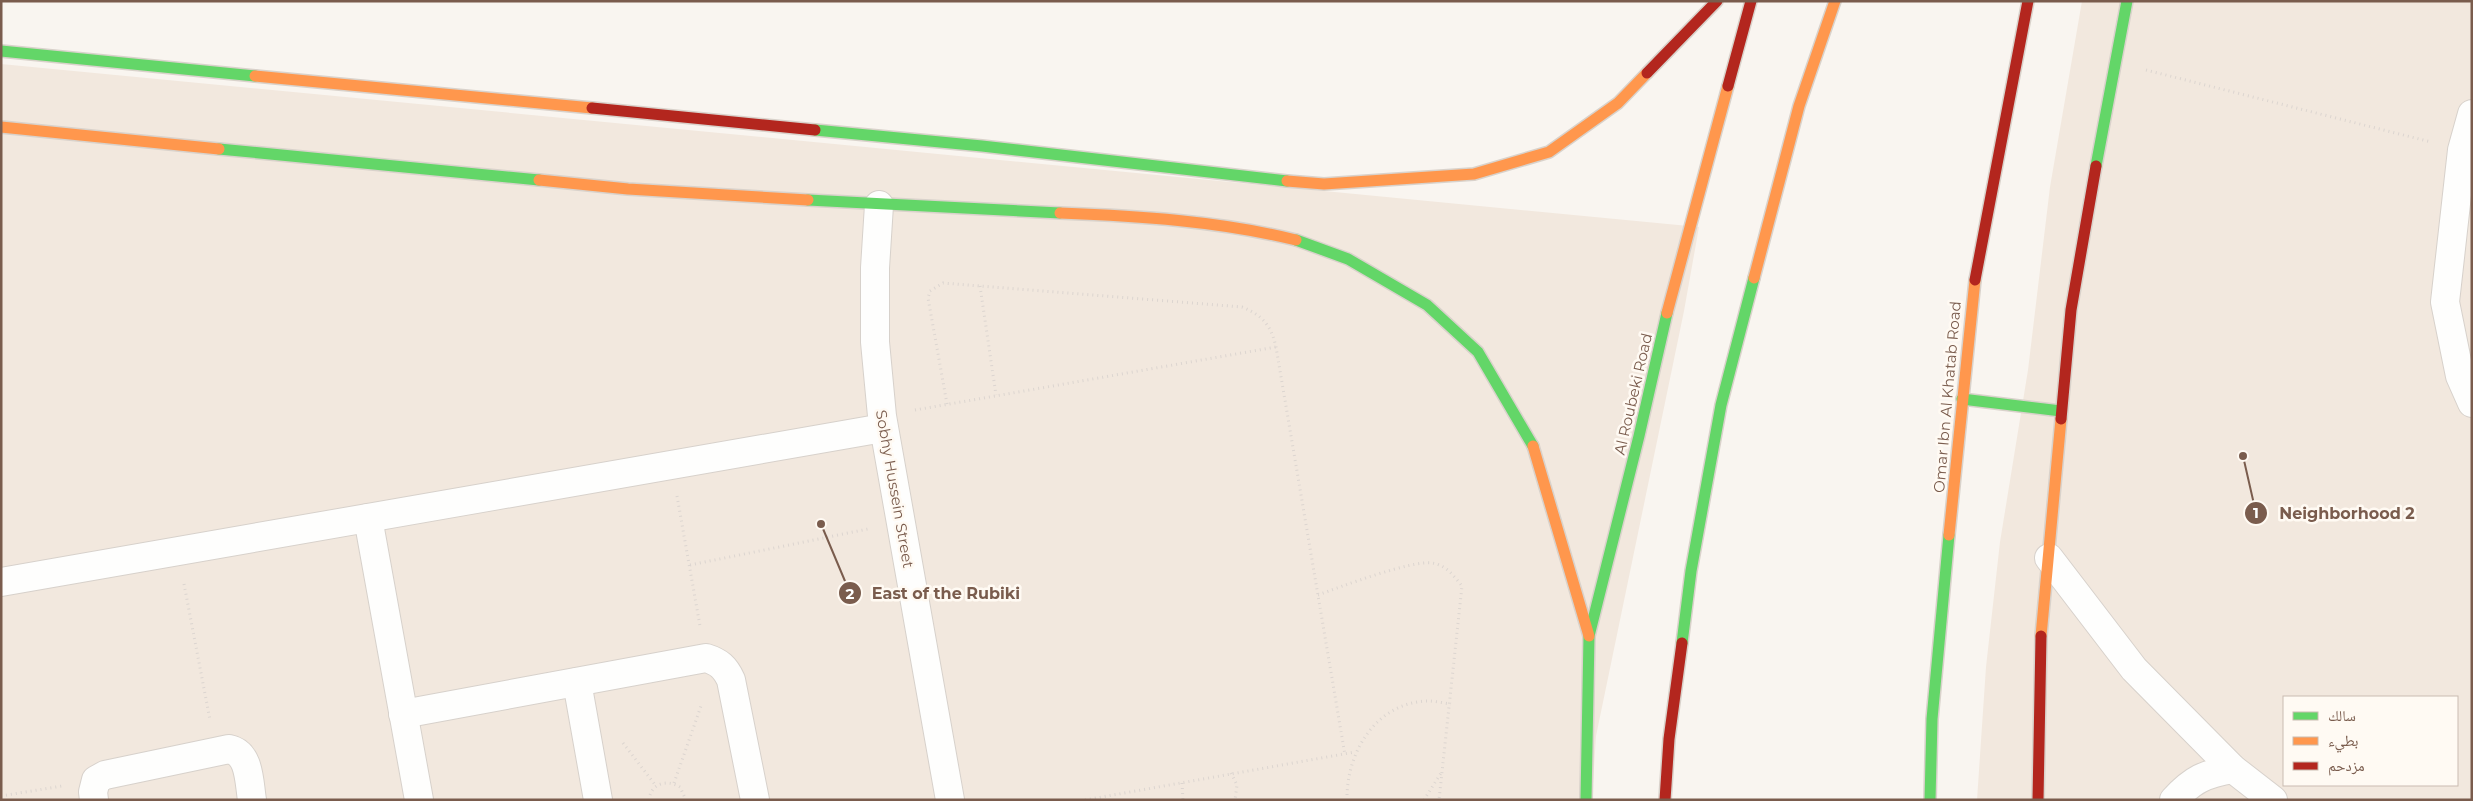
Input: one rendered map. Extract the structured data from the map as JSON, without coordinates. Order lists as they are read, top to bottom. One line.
{"streets":{"street":["Al Roubeki Road","Omar Ibn Al Khatab Road","Sobhy Hussein Street"]},"places":["Neighborhood 2","East of the Rubiki"],"legend":["سالك","بطيء","مزدحم"]}
